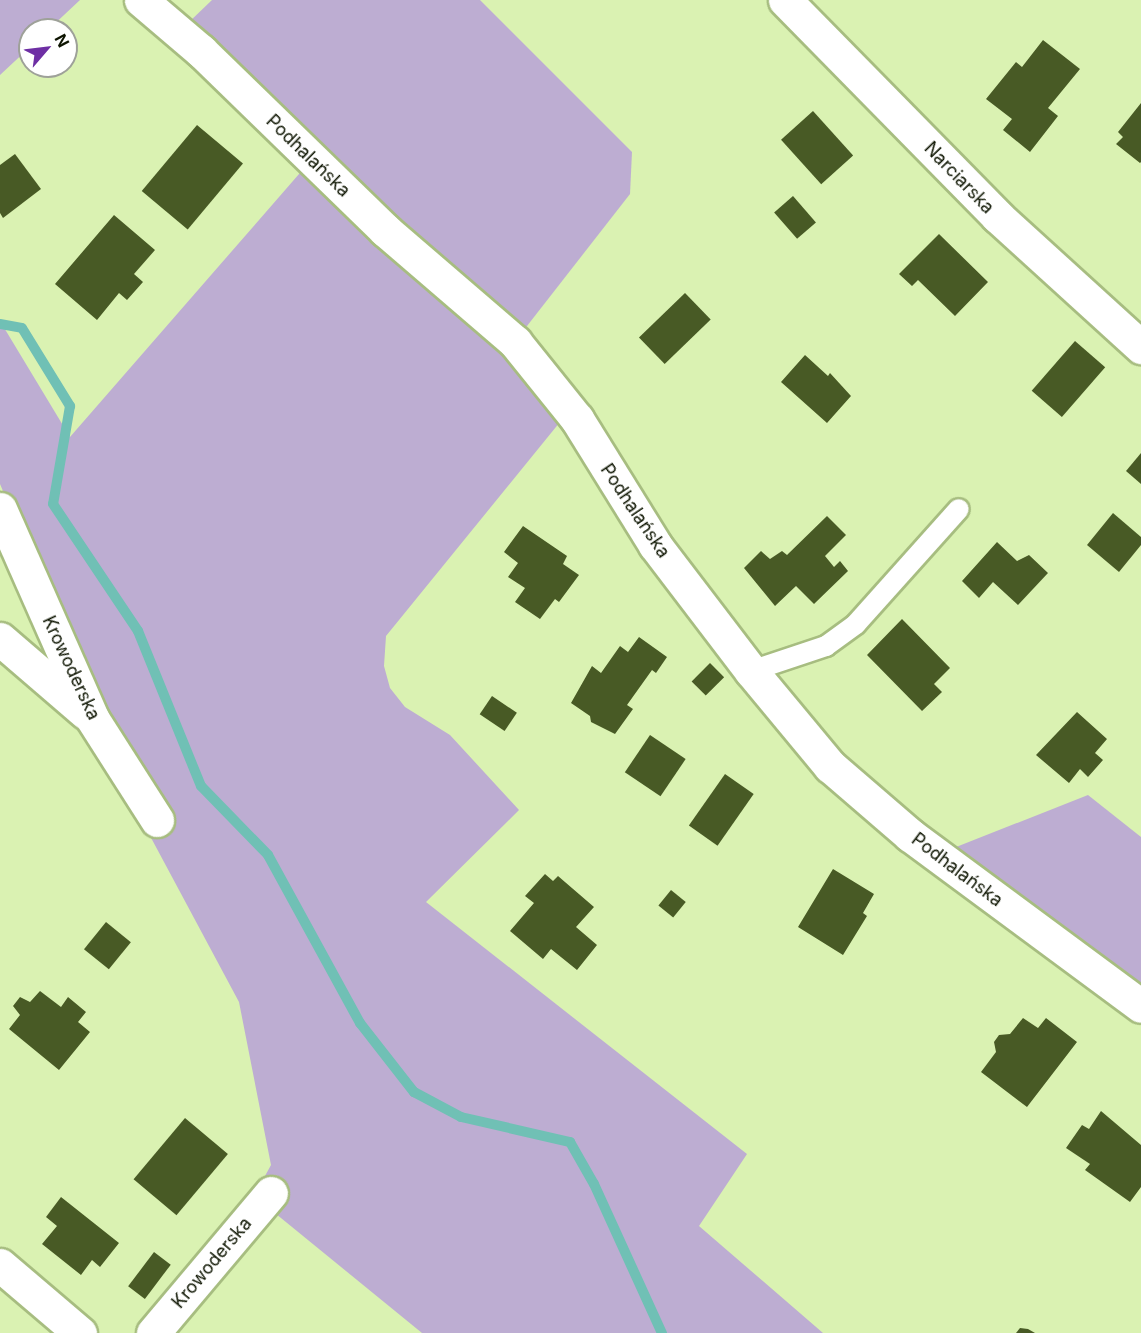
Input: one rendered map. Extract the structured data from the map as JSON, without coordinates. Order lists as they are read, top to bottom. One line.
{"streets":{"street":["Podhalańska","Narciarska","Krowoderska"]},"north":"top right"}
